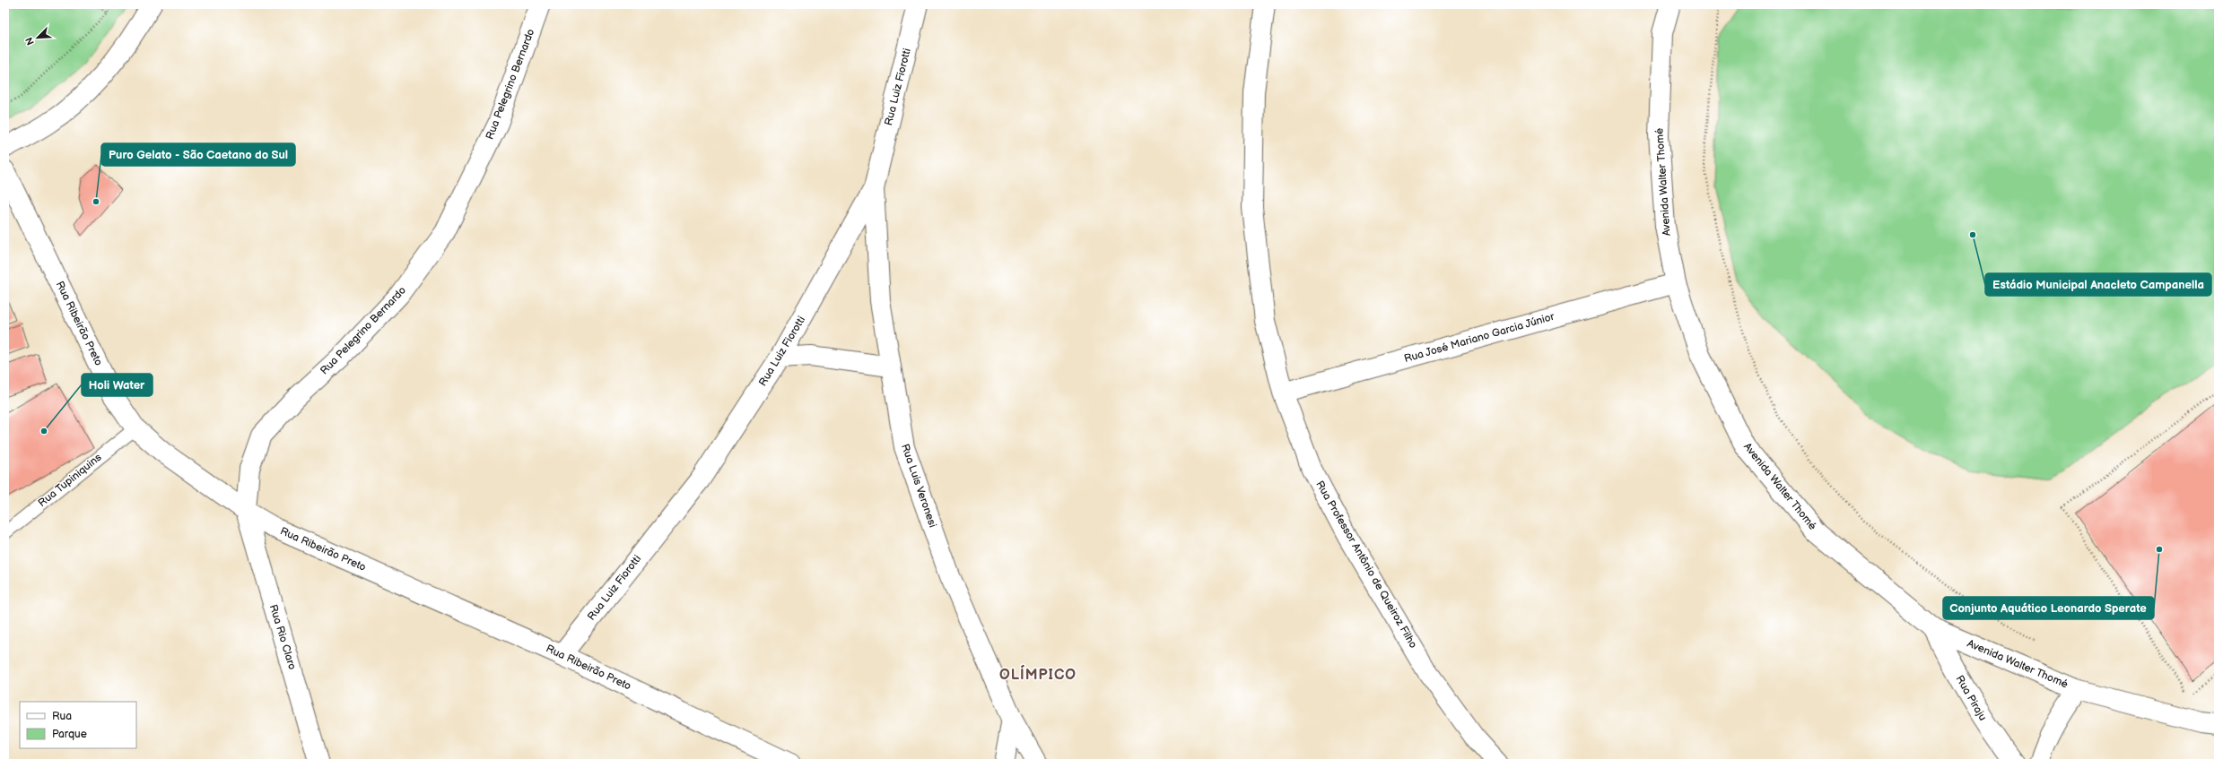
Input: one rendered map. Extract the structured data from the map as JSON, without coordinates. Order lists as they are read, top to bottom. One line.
{"streets":{"street":["Rua Pelegrino Bernardo","Rua Luiz Fiorotti","Avenida Walter Thomé","Rua Ribeirão Preto","Rua José Mariano Garcia Júnior","Rua Luis Veronesi","Rua Professor Antônio de Queiroz Filho","Rua Rio Claro","Rua Piraju"],"lane":["Rua Tupiniquins"]},"crossings":[["Rua Pelegrino Bernardo","Rua Ribeirão Preto"],["Rua Pelegrino Bernardo","Rua Rio Claro"],["Rua Luiz Fiorotti","Rua Ribeirão Preto"],["Rua Luiz Fiorotti","Rua Luis Veronesi"],["Avenida Walter Thomé","Rua José Mariano Garcia Júnior"],["Avenida Walter Thomé","Rua Piraju"],["Rua Ribeirão Preto","Rua Tupiniquins"],["Rua Ribeirão Preto","Rua Rio Claro"],["Rua José Mariano Garcia Júnior","Rua Professor Antônio de Queiroz Filho"]],"districts":["OLÍMPICO"],"places":["Puro Gelato - São Caetano do Sul","Estádio Municipal Anacleto Campanella","Holi Water","Conjunto Aquático Leonardo Sperate"],"legend":["Rua","Parque"],"north":"bottom left"}
